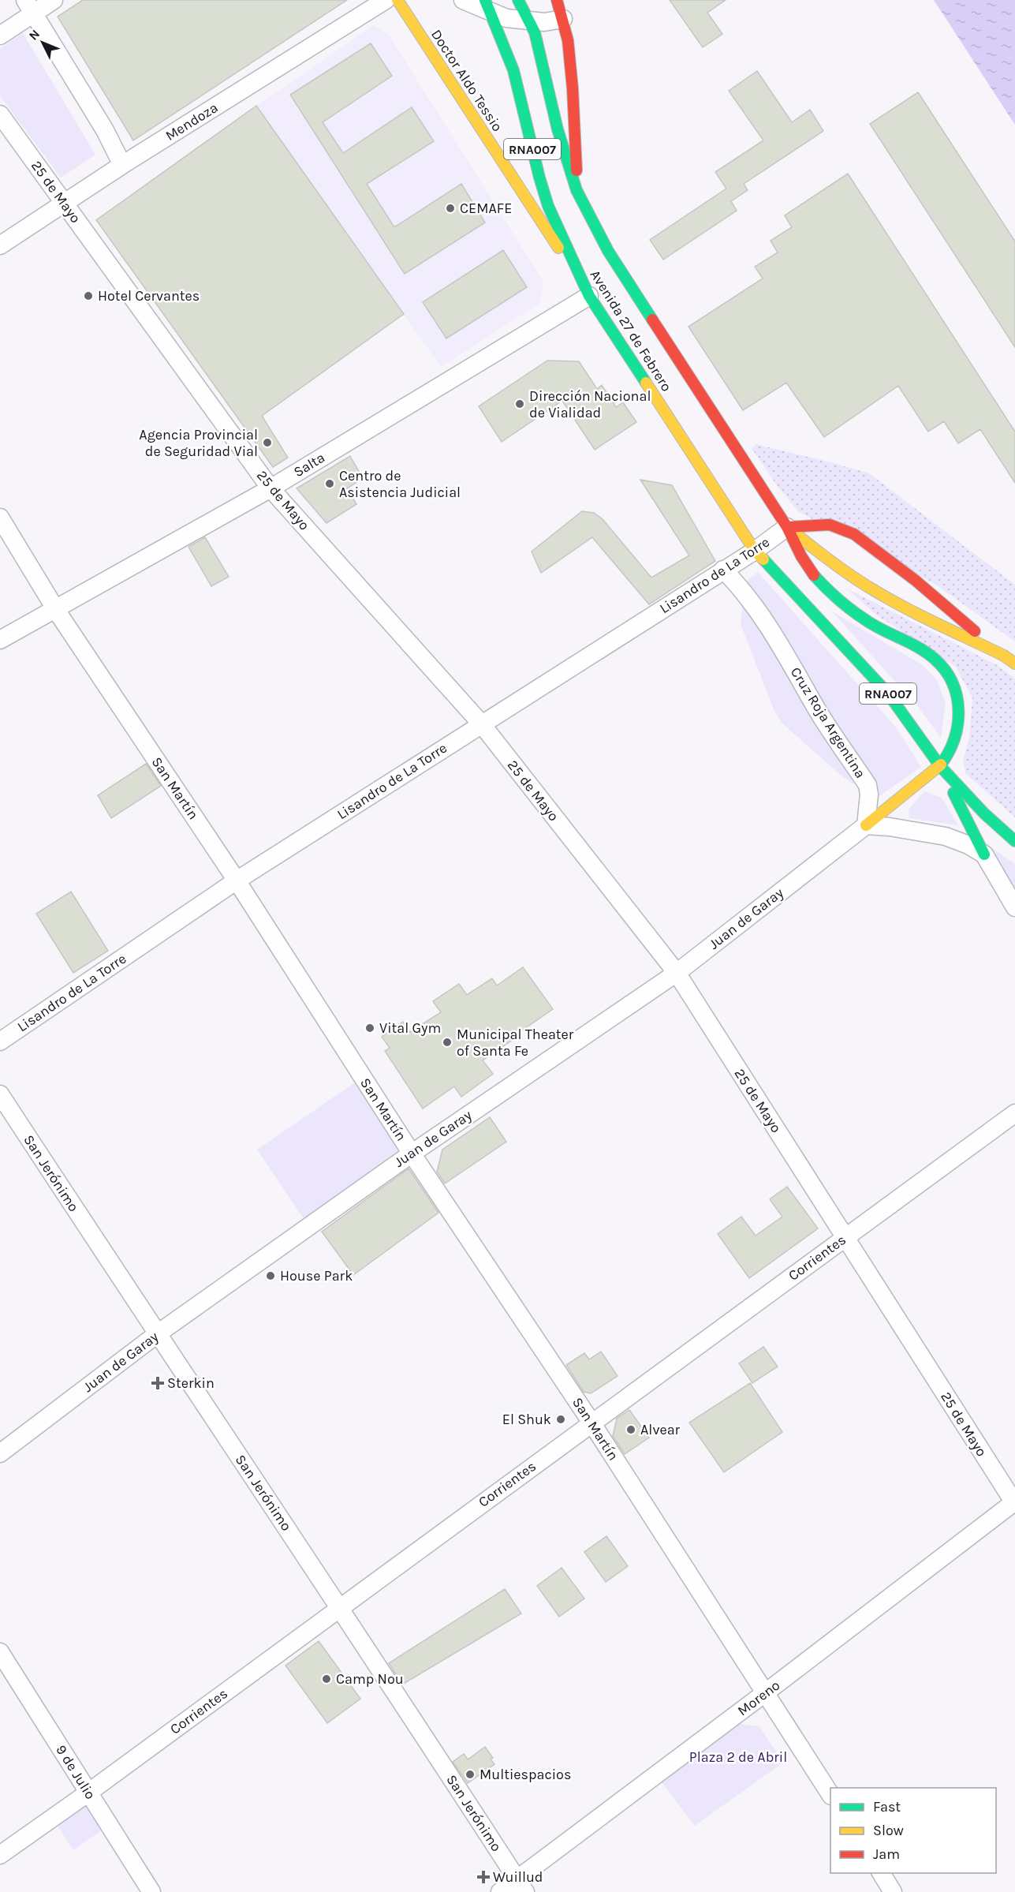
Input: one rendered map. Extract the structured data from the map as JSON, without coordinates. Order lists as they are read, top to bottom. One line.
{"streets":{"main road":["Doctor Aldo Tessio","RNA007","Avenida 27 de Febrero"],"street":["Mendoza","25 de Mayo","Salta","Lisandro de La Torre","Cruz Roja Argentina","San Martín","Juan de Garay","San Jerónimo","Corrientes","Moreno","9 de Julio"]},"crossings":[["Doctor Aldo Tessio","Avenida 27 de Febrero"],["Doctor Aldo Tessio","Salta"],["Mendoza","25 de Mayo"],["RNA007","Avenida 27 de Febrero"],["RNA007","Lisandro de La Torre"],["25 de Mayo","Salta"],["25 de Mayo","Lisandro de La Torre"],["25 de Mayo","Juan de Garay"],["25 de Mayo","Corrientes"],["25 de Mayo","Moreno"],["Avenida 27 de Febrero","Salta"],["Avenida 27 de Febrero","Lisandro de La Torre"],["Salta","San Martín"],["Lisandro de La Torre","Cruz Roja Argentina"],["Lisandro de La Torre","San Martín"],["Cruz Roja Argentina","Juan de Garay"],["San Martín","Juan de Garay"],["San Martín","Corrientes"],["San Martín","Moreno"],["Juan de Garay","San Jerónimo"],["San Jerónimo","Corrientes"],["San Jerónimo","Moreno"],["Corrientes","9 de Julio"]],"parks":["Plaza 2 de Abril"],"places":{"other":["CEMAFE","Hotel Cervantes","Dirección Nacional de Vialidad","Agencia Provincial de Seguridad Vial","Centro de Asistencia Judicial","Vital Gym","Municipal Theater of Santa Fe","House Park","El Shuk","Alvear","Camp Nou","Multiespacios"],"health":["Sterkin","Wuillud"]},"legend":["Fast","Slow","Jam"],"north":"top left"}
